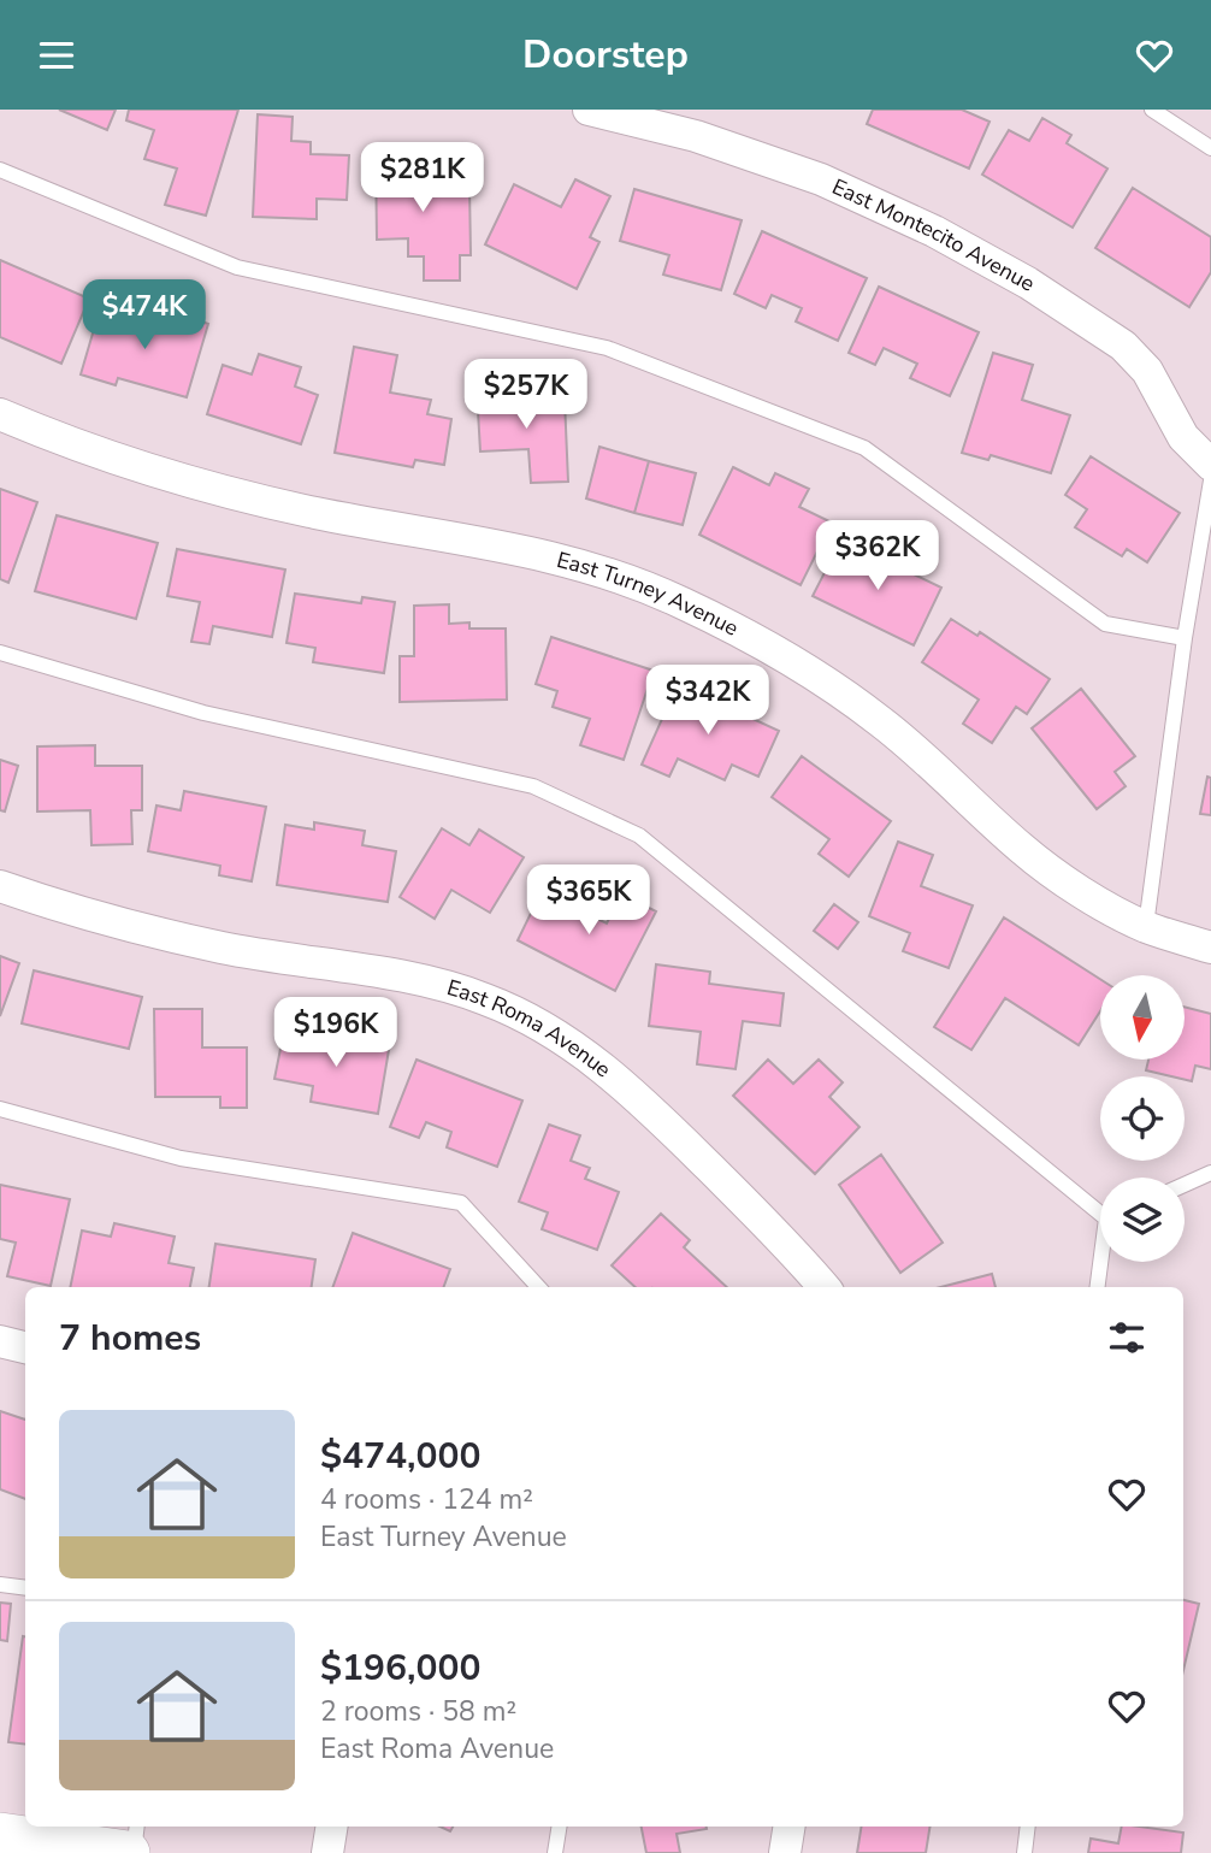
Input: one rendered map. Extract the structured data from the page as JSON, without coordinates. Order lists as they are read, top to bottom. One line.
{"streets":{"street":["East Montecito Avenue","East Turney Avenue","East Roma Avenue"]},"north":"bottom","page":{"header":"Doorstep","price":["$281K","$474K","$257K","$362K","$342K","$365K","$196K"],"heading":"7 homes","list":[{"name":"$474,000","note":"4 rooms · 124 m² · East Turney Avenue"},{"name":"$196,000","note":"2 rooms · 58 m² · East Roma Avenue"}]}}
